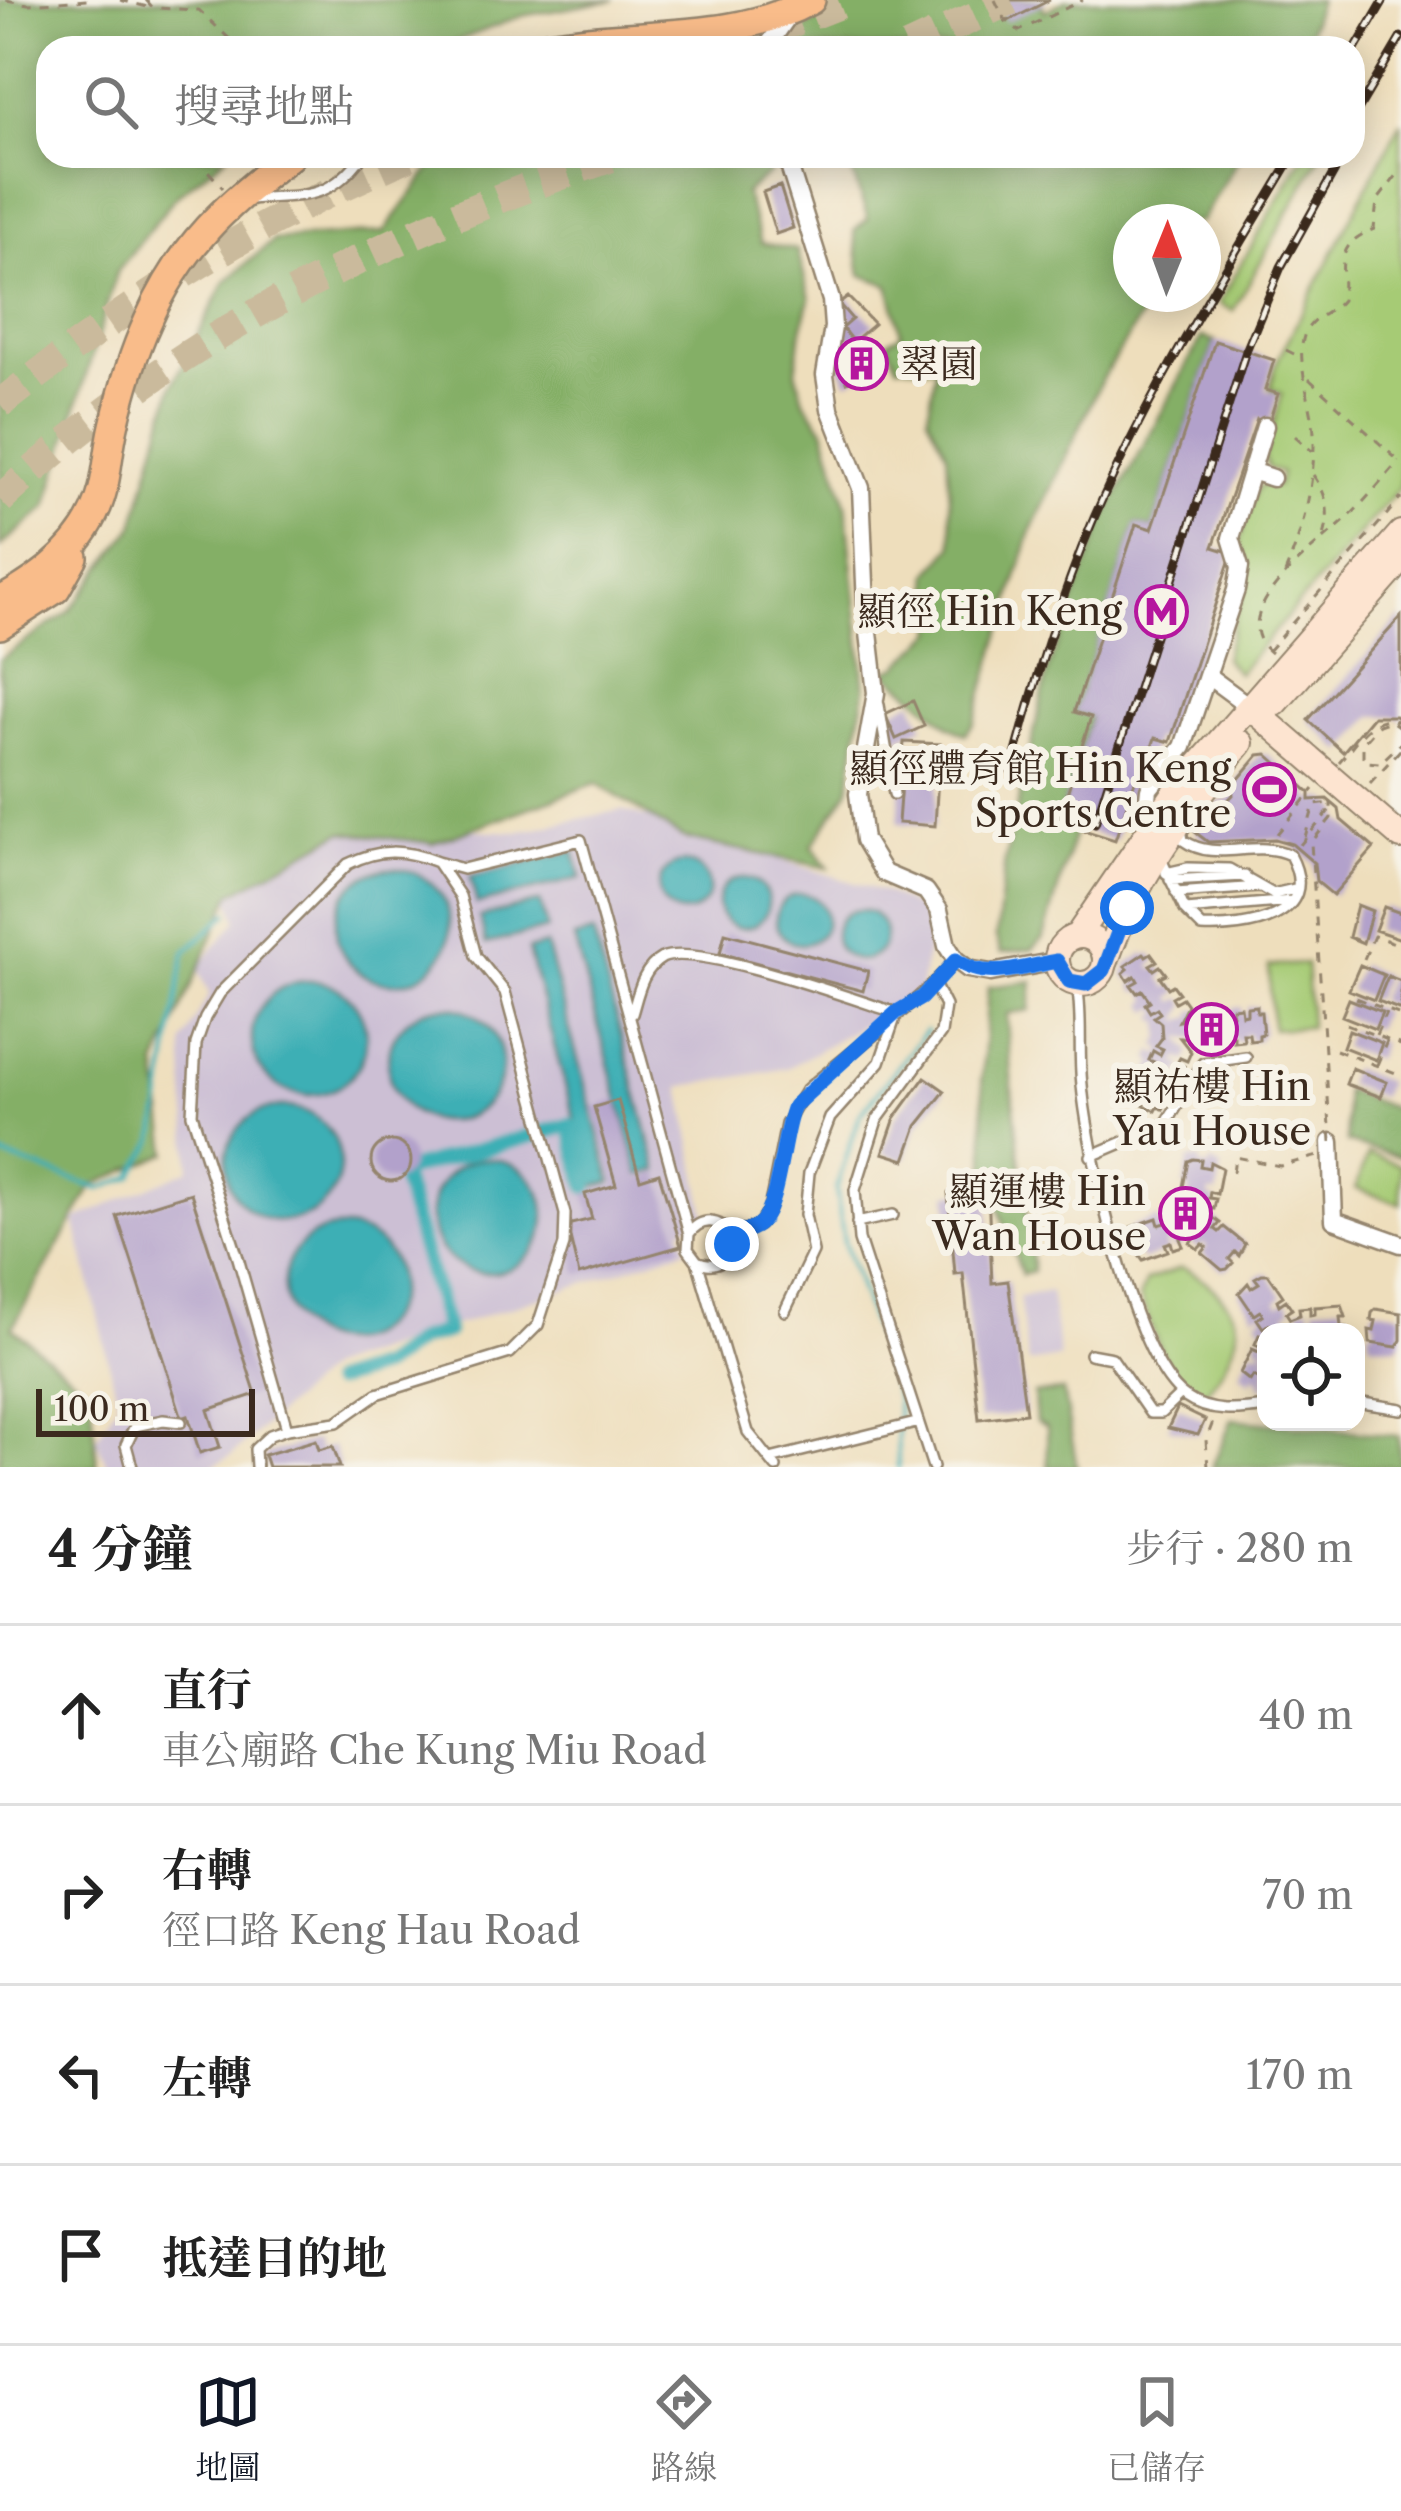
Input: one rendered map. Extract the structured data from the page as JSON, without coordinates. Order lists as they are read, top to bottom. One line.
{"places":{"building":["翠園","顯祐樓 Hin Yau House","顯運樓 Hin Wan House"],"metro station":["顯徑 Hin Keng"],"sports":["顯徑體育館 Hin Keng Sports Centre"]},"scale_bar":"100 m","north":"top","page":{"search":"搜尋地點","scale":"100 m","heading":["4 分鐘","步行 · 280 m"],"list":[["直行","車公廟路 Che Kung Miu Road","40 m"],["右轉","徑口路 Keng Hau Road","70 m"],["左轉","170 m"],"抵達目的地"],"nav":["地圖","路線","已儲存"]}}
